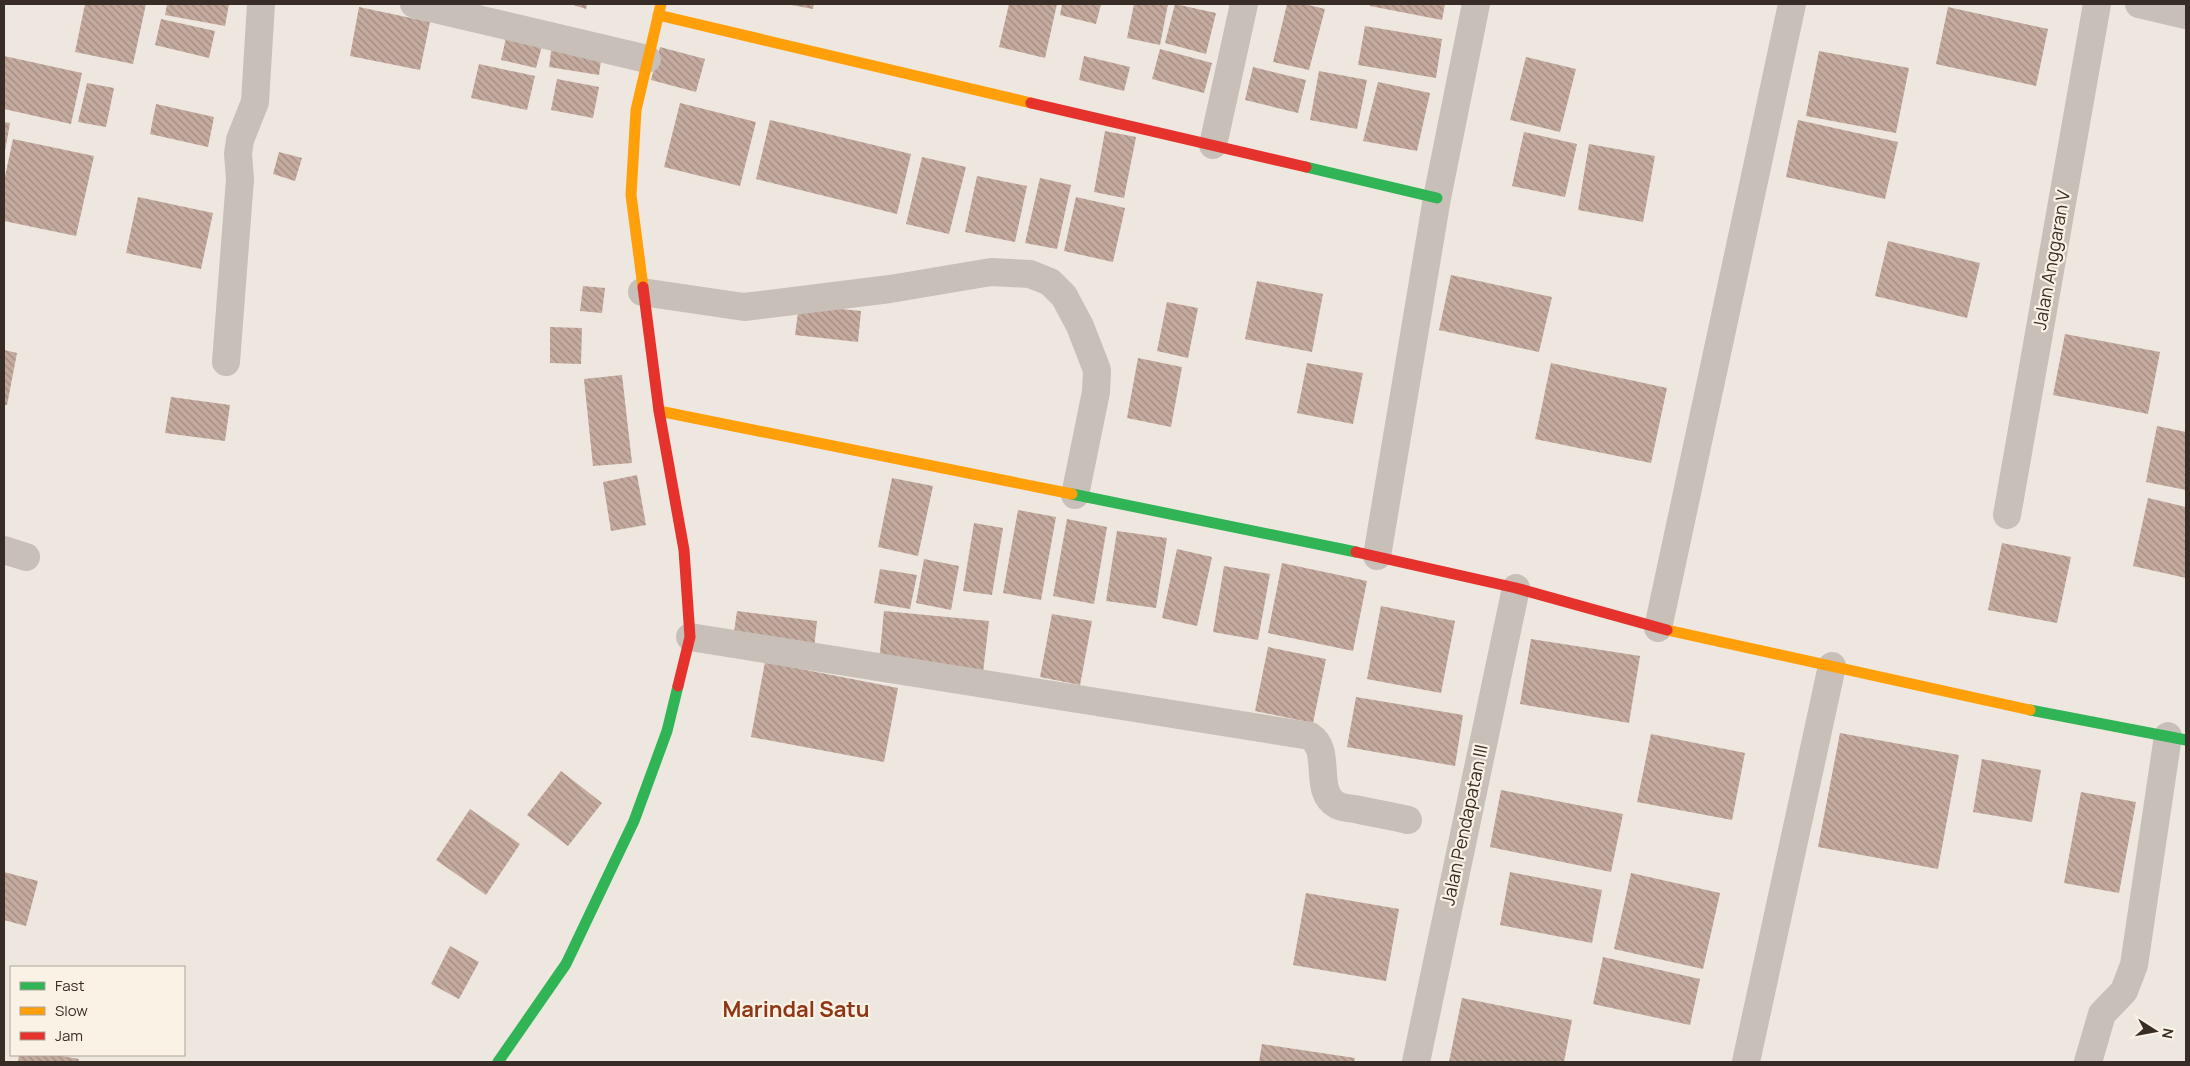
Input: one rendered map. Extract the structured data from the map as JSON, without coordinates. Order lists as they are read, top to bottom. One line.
{"streets":{"street":["Jalan Anggaran V","Jalan Pendapatan III"]},"districts":["Marindal Satu"],"legend":["Fast","Slow","Jam"],"north":"right"}
